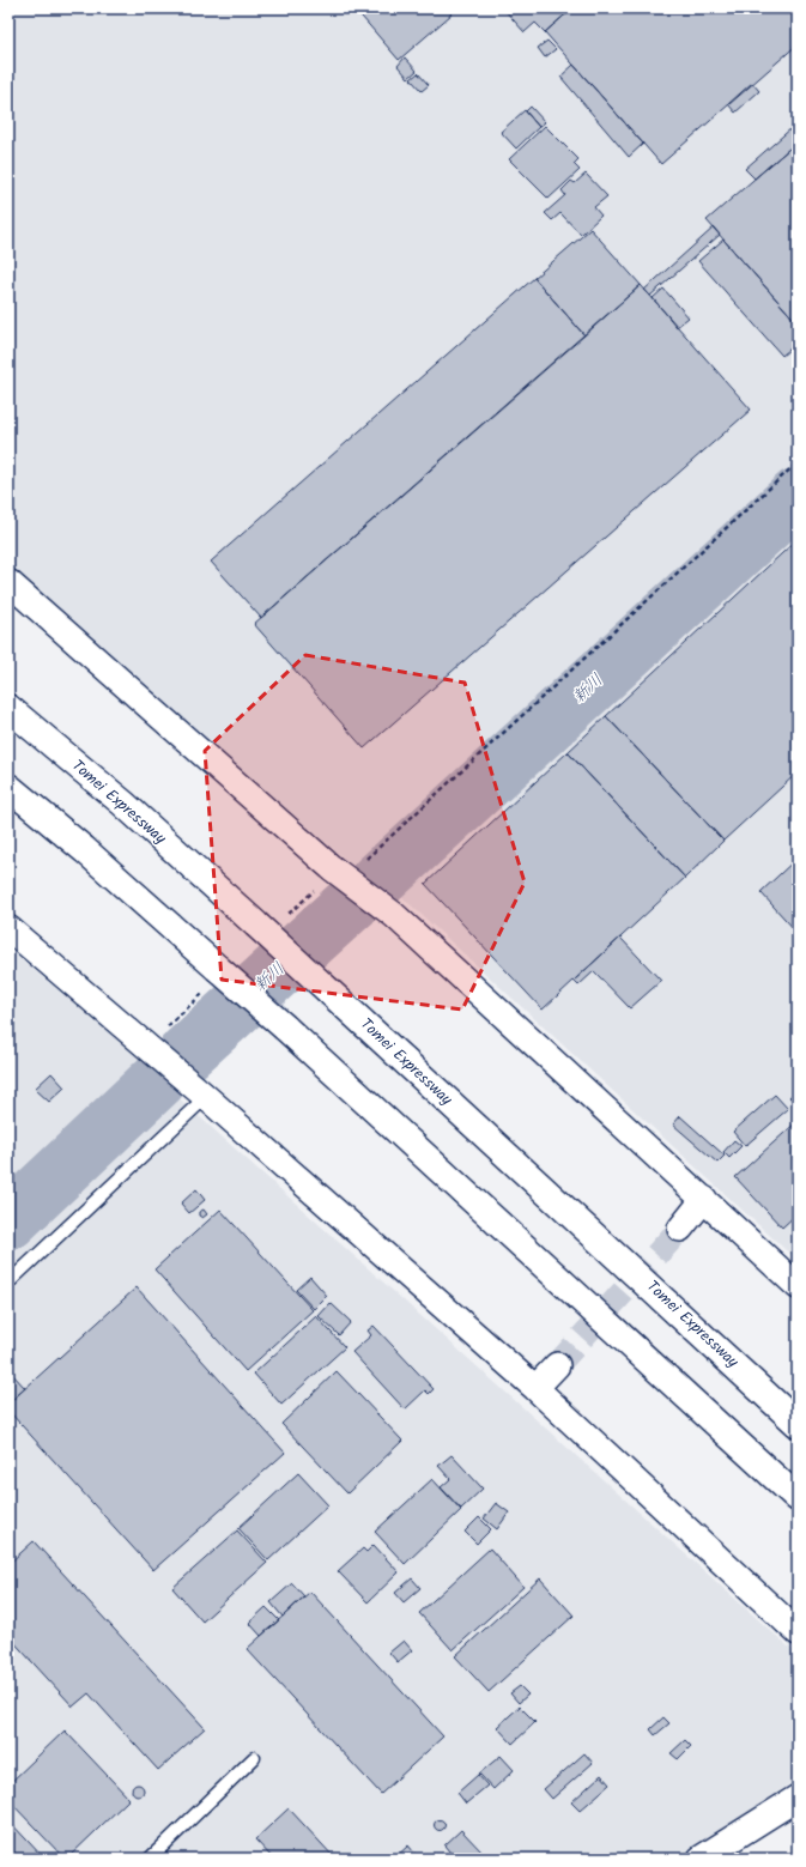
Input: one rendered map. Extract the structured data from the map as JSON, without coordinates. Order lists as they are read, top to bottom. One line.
{"streets":{"highway":["Tomei Expressway"]},"water":["新川"]}
